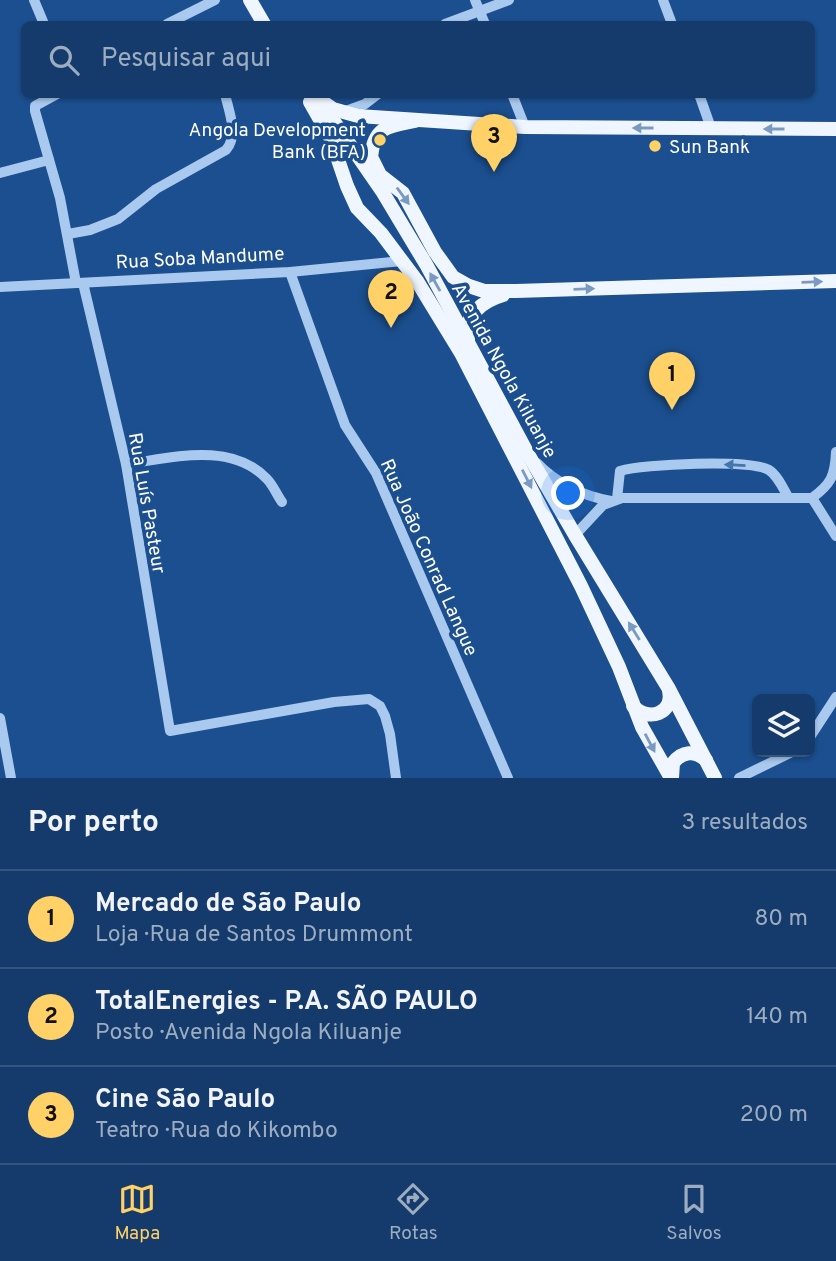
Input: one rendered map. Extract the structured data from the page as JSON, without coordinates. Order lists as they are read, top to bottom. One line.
{"streets":{"main road":["Avenida Ngola Kiluanje"],"street":["Rua Soba Mandume","Rua Luís Pasteur","Rua João Conrad Langue"]},"crossings":[["Rua Soba Mandume","Avenida Ngola Kiluanje"],["Rua Soba Mandume","Rua Luís Pasteur"],["Rua Soba Mandume","Rua João Conrad Langue"]],"places":["Angola Development Bank (BFA)","Sun Bank"],"page":{"search":"Pesquisar aqui","pins":["3","2","1"],"heading":["Por perto","3 resultados"],"list":[{"mark":"1","name":"Mercado de São Paulo","note":"Loja · Rua de Santos Drummont","value":"80 m"},{"mark":"2","name":"TotalEnergies - P.A. SÃO PAULO","note":"Posto · Avenida Ngola Kiluanje","value":"140 m"},{"mark":"3","name":"Cine São Paulo","note":"Teatro · Rua do Kikombo","value":"200 m"}],"nav":["Mapa","Rotas","Salvos"]}}
